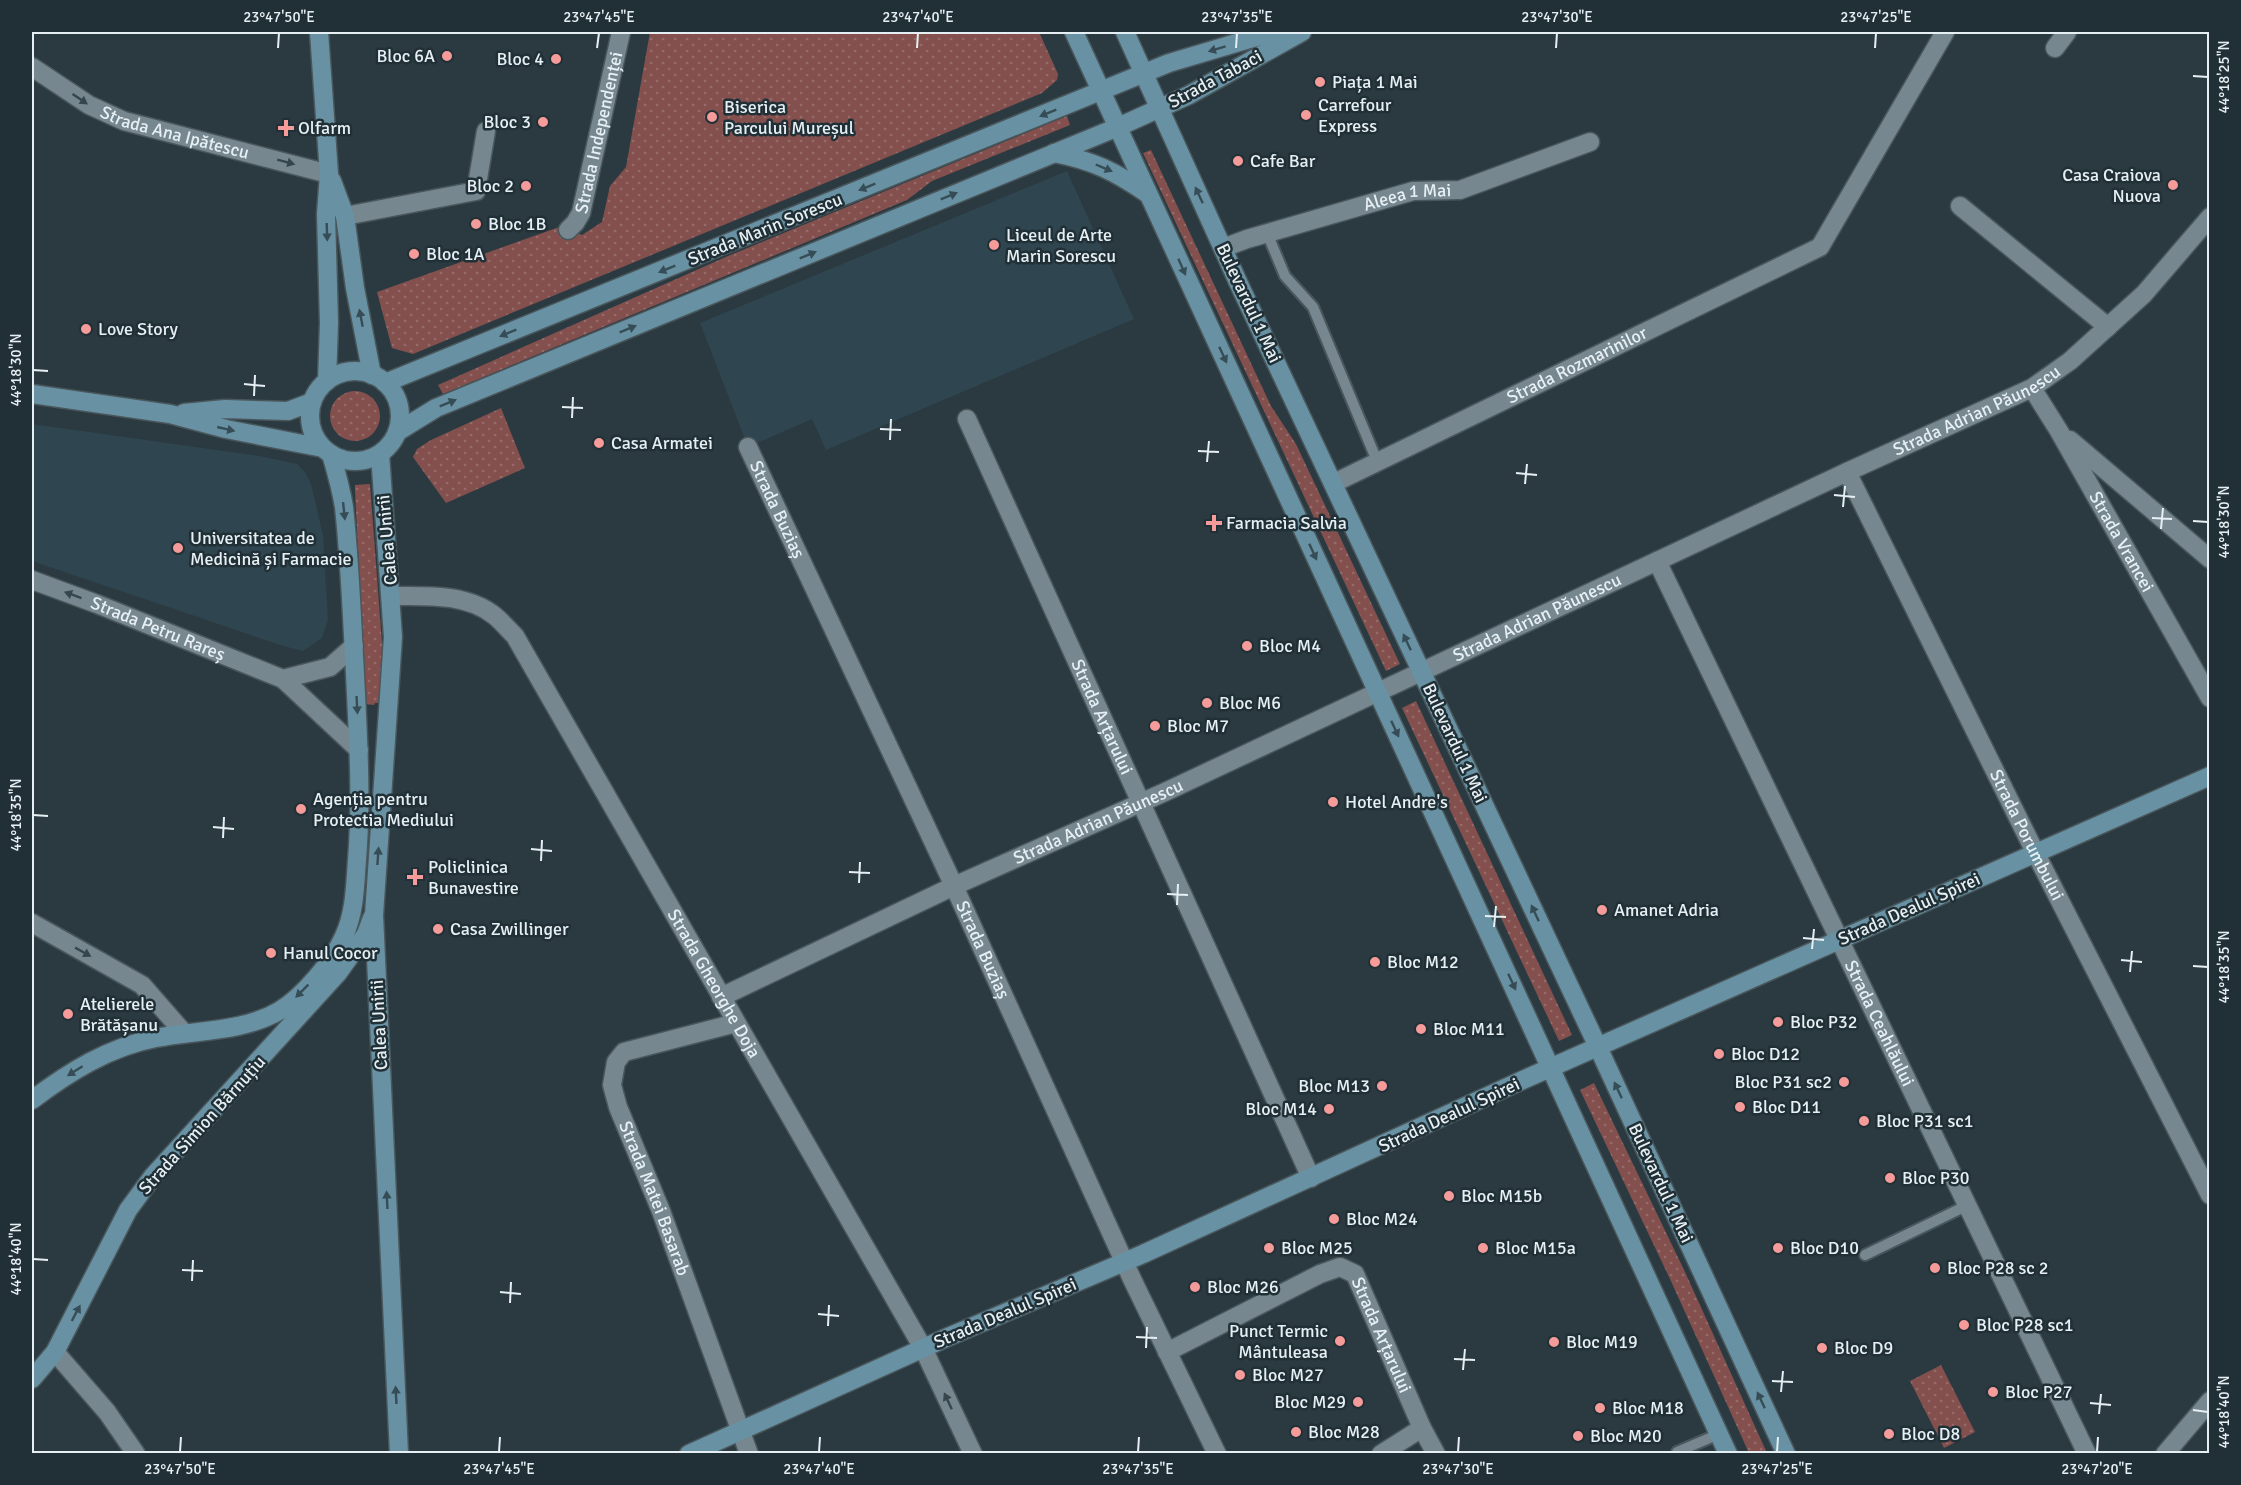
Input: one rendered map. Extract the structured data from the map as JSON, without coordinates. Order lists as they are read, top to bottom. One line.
{"streets":{"main road":["Strada Tabaci","Strada Marin Sorescu","Bulevardul 1 Mai","Calea Unirii","Strada Dealul Spirei","Strada Simion Bărnuțiu"],"street":["Strada Ana Ipătescu","Strada Independenței","Aleea 1 Mai","Strada Rozmarinilor","Strada Adrian Păunescu","Strada Buziaș","Strada Vrancei","Strada Petru Rareș","Strada Arțarului","Strada Porumbului","Strada Gheorghe Doja","Strada Ceahlăului","Strada Matei Basarab"]},"crossings":[["Strada Tabaci","Strada Marin Sorescu"],["Strada Tabaci","Bulevardul 1 Mai"],["Aleea 1 Mai","Bulevardul 1 Mai"],["Strada Marin Sorescu","Bulevardul 1 Mai"],["Strada Marin Sorescu","Calea Unirii"],["Bulevardul 1 Mai","Strada Rozmarinilor"],["Bulevardul 1 Mai","Strada Adrian Păunescu"],["Bulevardul 1 Mai","Strada Dealul Spirei"],["Strada Adrian Păunescu","Strada Buziaș"],["Strada Adrian Păunescu","Strada Vrancei"],["Strada Adrian Păunescu","Strada Arțarului"],["Strada Adrian Păunescu","Strada Porumbului"],["Strada Adrian Păunescu","Strada Gheorghe Doja"],["Strada Adrian Păunescu","Strada Ceahlăului"],["Strada Buziaș","Strada Arțarului"],["Strada Buziaș","Strada Dealul Spirei"],["Calea Unirii","Strada Gheorghe Doja"],["Calea Unirii","Strada Simion Bărnuțiu"],["Strada Arțarului","Strada Dealul Spirei"],["Strada Porumbului","Strada Dealul Spirei"],["Strada Dealul Spirei","Strada Gheorghe Doja"],["Strada Dealul Spirei","Strada Ceahlăului"],["Strada Dealul Spirei","Strada Matei Basarab"],["Strada Gheorghe Doja","Strada Matei Basarab"]],"one_way":["Strada Ana Ipătescu","Calea Unirii","Strada Petru Rareș","Strada Simion Bărnuțiu"],"places":{"other":["Bloc 6A","Bloc 4","Piața 1 Mai","Carrefour Express","Biserica Parcului Mureșul","Bloc 3","Cafe Bar","Casa Craiova Nuova","Bloc 2","Bloc 1B","Liceul de Arte Marin Sorescu","Bloc 1A","Love Story","Casa Armatei","Universitatea de Medicină și Farmacie","Bloc M4","Bloc M6","Bloc M7","Hotel Andre's","Agenția pentru Protectia Mediului","Amanet Adria","Casa Zwillinger","Hanul Cocor","Bloc M12","Atelierele Brătășanu","Bloc P32","Bloc M11","Bloc D12","Bloc P31 sc2","Bloc M13","Bloc D11","Bloc M14","Bloc P31 sc1","Bloc P30","Bloc M15b","Bloc M24","Bloc M25","Bloc M15a","Bloc D10","Bloc P28 sc 2","Bloc M26","Bloc P28 sc1","Punct Termic Mântuleasa","Bloc M19","Bloc D9","Bloc M27","Bloc P27","Bloc M29","Bloc M18","Bloc M28","Bloc D8","Bloc M20"],"health":["Olfarm","Farmacia Salvia","Policlinica Bunavestire"]},"coordinates":["23°47'50\"E","23°47'45\"E","23°47'40\"E","23°47'35\"E","23°47'30\"E","23°47'25\"E","44°18'25\"N","44°18'30\"N","44°18'35\"N","44°18'40\"N","23°47'20\"E"]}
